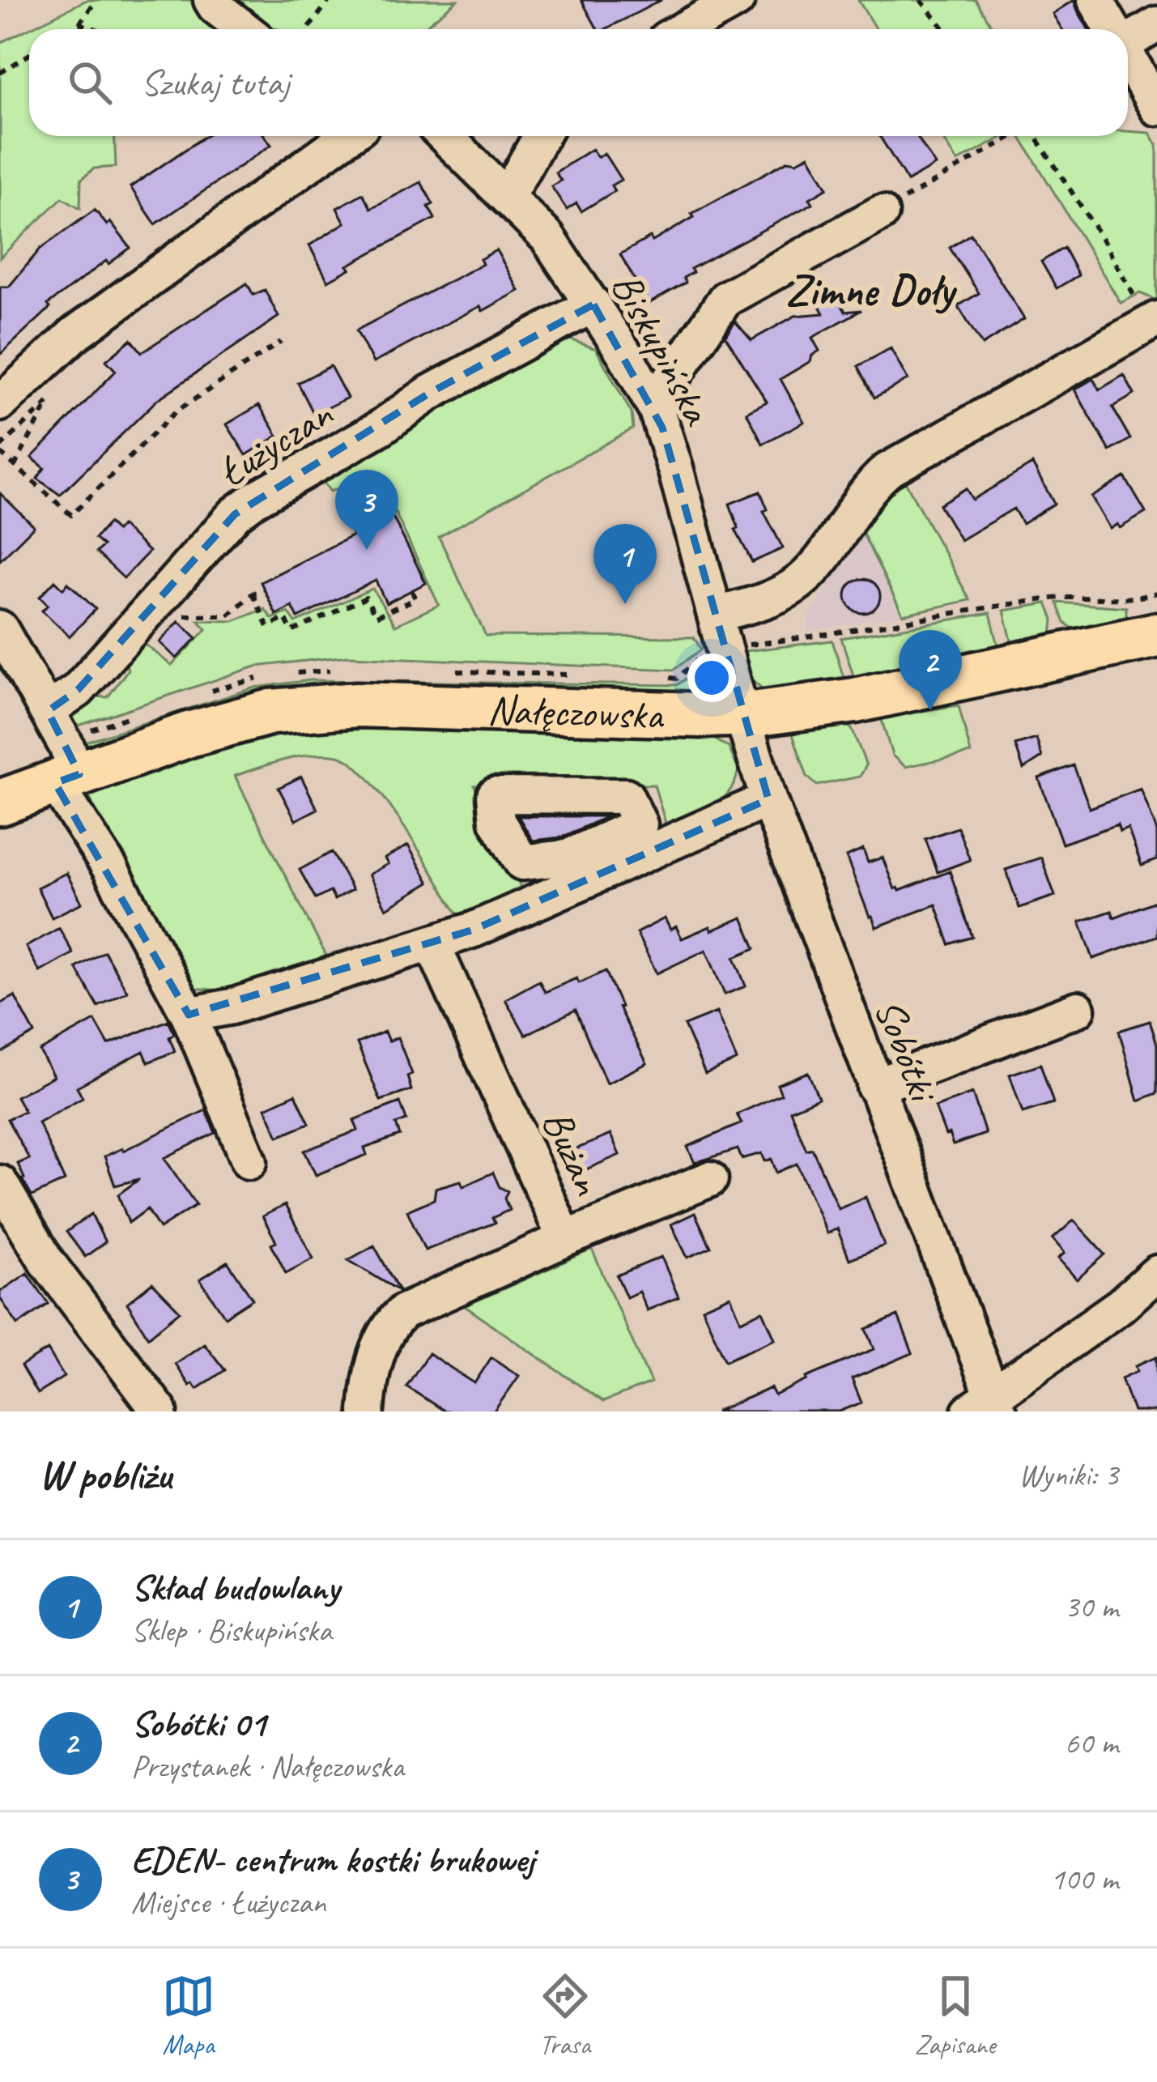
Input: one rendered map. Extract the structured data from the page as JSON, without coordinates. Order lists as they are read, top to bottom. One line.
{"streets":{"main road":["Nałęczowska"],"street":["Biskupińska","Łużyczan","Sobótki","Bużan"]},"crossings":[["Biskupińska","Łużyczan"],["Biskupińska","Nałęczowska"],["Biskupińska","Sobótki"],["Nałęczowska","Sobótki"]],"districts":["Zimne Doły"],"page":{"search":"Szukaj tutaj","pins":["3","1","2"],"heading":["W pobliżu","Wyniki: 3"],"list":[{"mark":"1","name":"Skład budowlany","note":"Sklep · Biskupińska","value":"30 m"},{"mark":"2","name":"Sobótki 01","note":"Przystanek · Nałęczowska","value":"60 m"},{"mark":"3","name":"EDEN- centrum kostki brukowej","note":"Miejsce · Łużyczan","value":"100 m"}],"nav":["Mapa","Trasa","Zapisane"]}}
